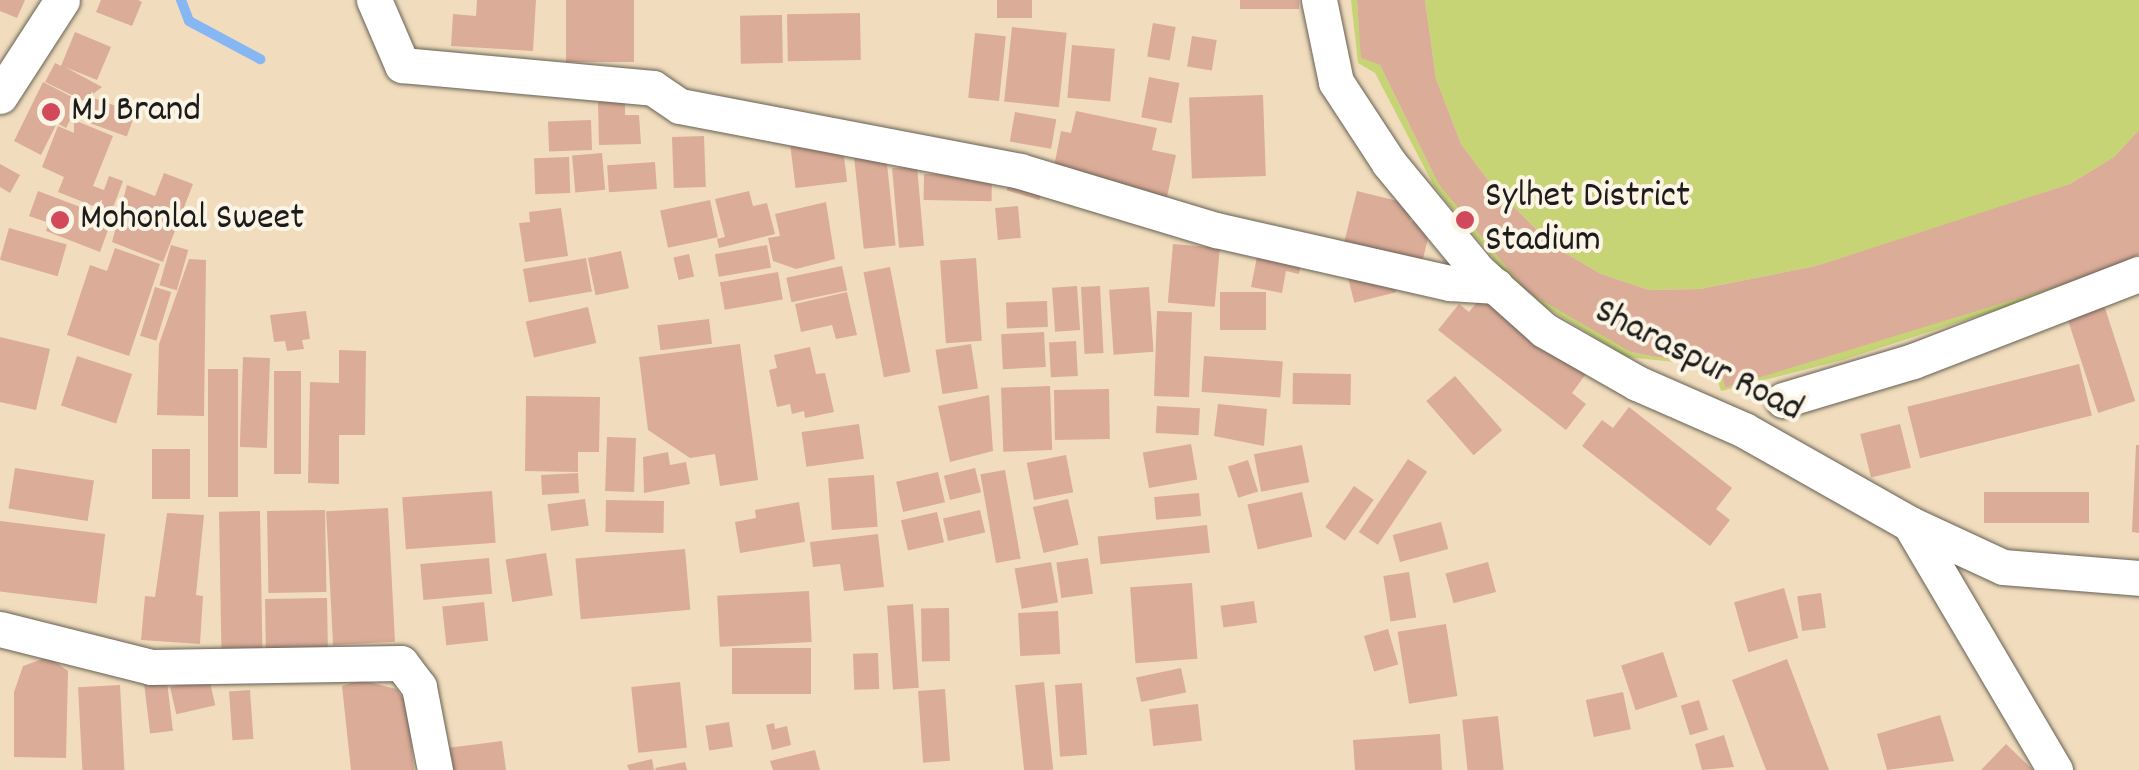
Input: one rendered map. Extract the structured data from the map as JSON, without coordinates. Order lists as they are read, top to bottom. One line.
{"streets":{"street":["Sharaspur Road"]},"places":["MJ Brand","Mohonlal Sweet","Sylhet District Stadium"]}
